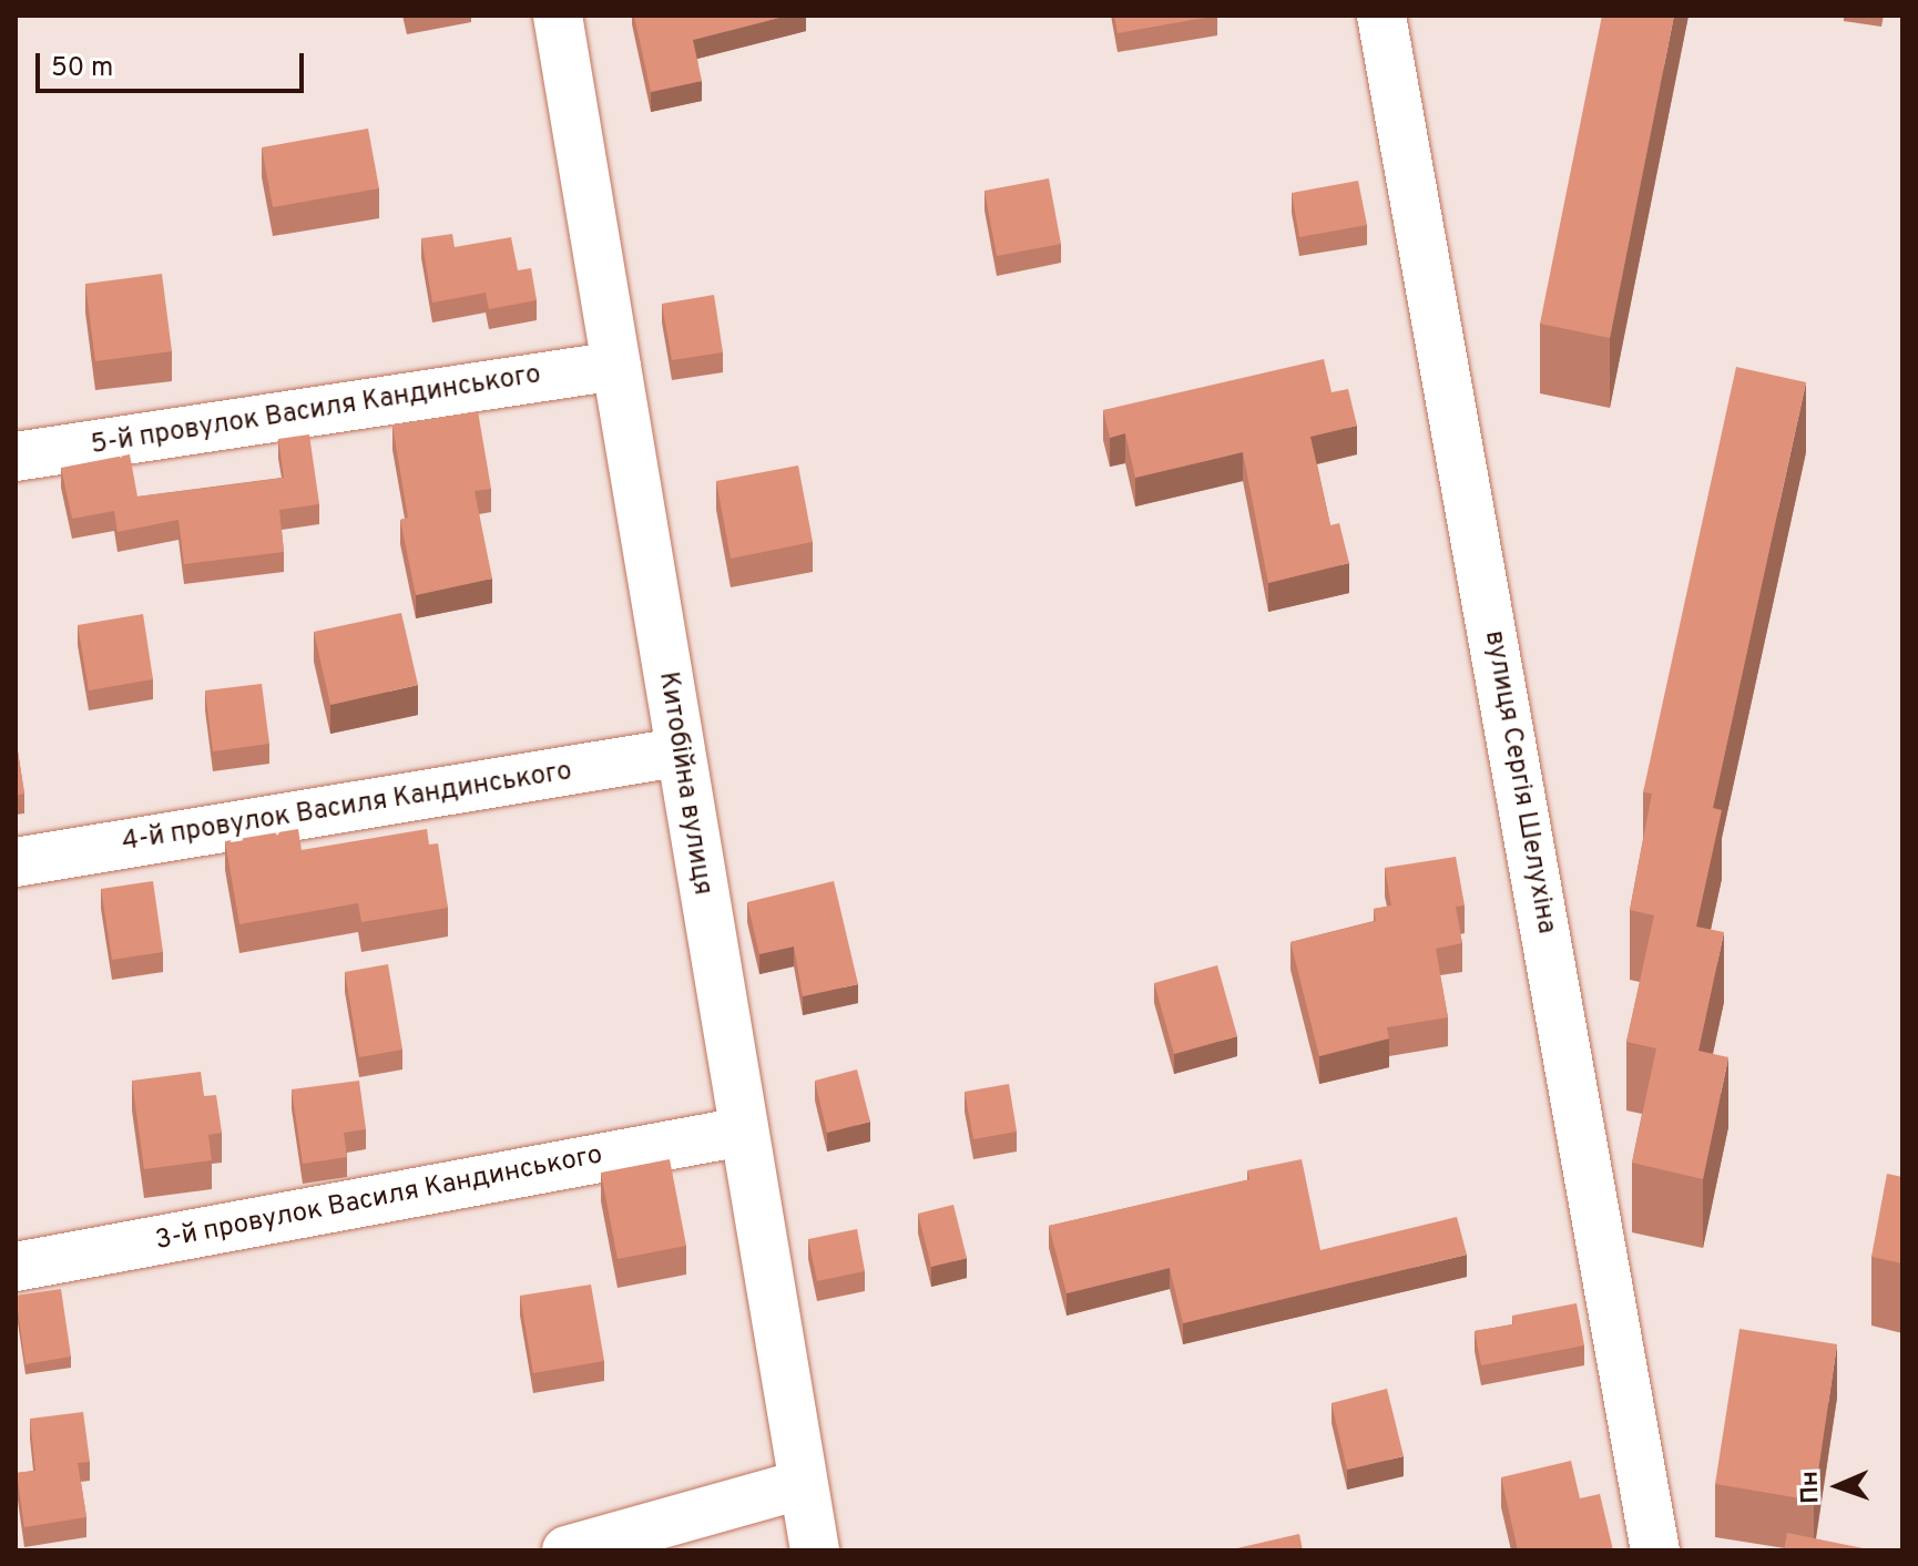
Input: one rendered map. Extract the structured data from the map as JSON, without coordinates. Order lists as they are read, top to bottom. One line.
{"streets":{"street":["5-й провулок Василя Кандинського","вулиця Сергія Шелухіна","Китобійна вулиця","4-й провулок Василя Кандинського","3-й провулок Василя Кандинського"]},"crossings":[["5-й провулок Василя Кандинського","Китобійна вулиця"],["Китобійна вулиця","4-й провулок Василя Кандинського"],["Китобійна вулиця","3-й провулок Василя Кандинського"]],"scale_bar":"50 m","north":"left"}
